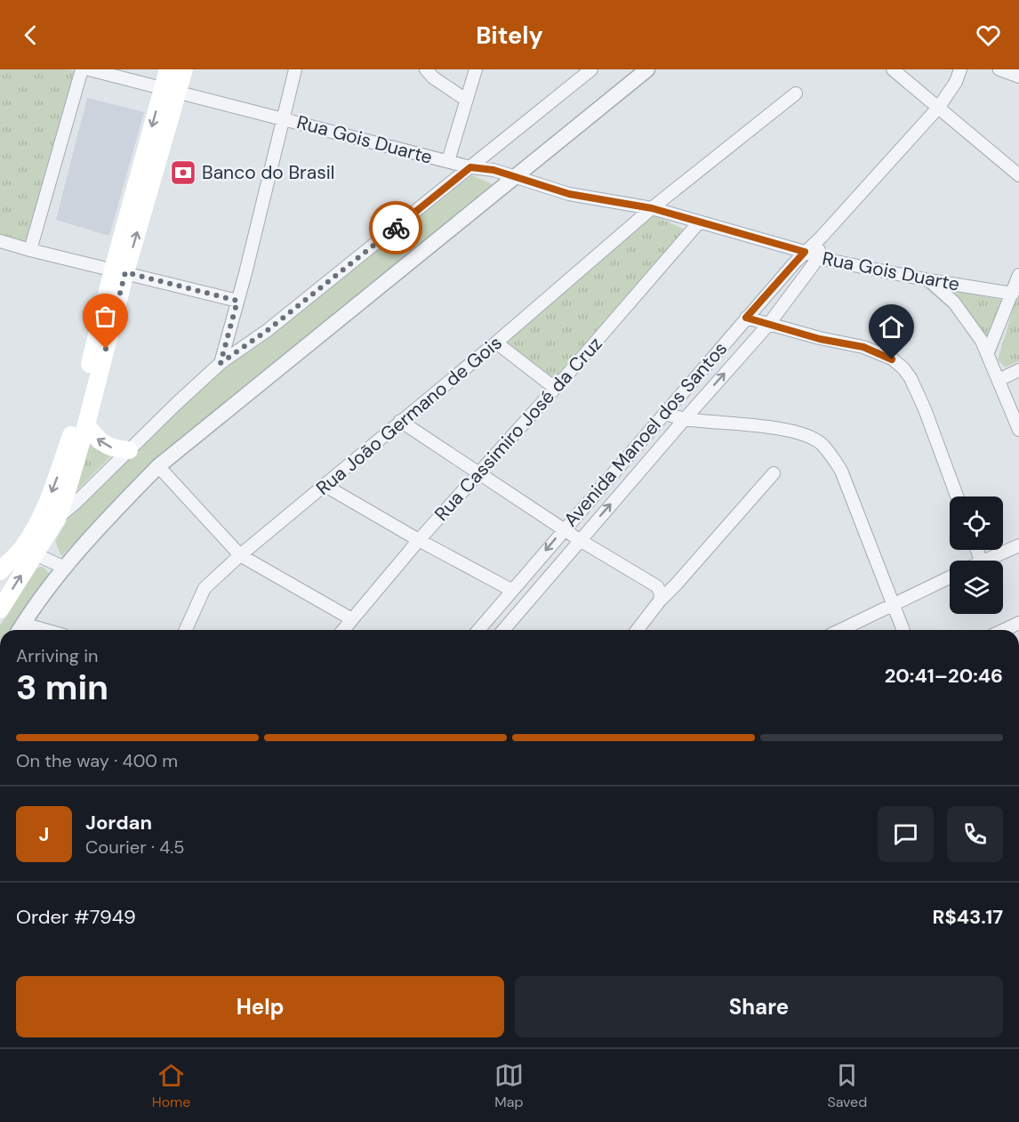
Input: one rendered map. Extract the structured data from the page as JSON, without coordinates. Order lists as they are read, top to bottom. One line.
{"streets":{"street":["Rua Gois Duarte","Rua João Germano de Gois","Rua Cassimiro José da Cruz","Avenida Manoel dos Santos"]},"crossings":[["Rua Gois Duarte","Rua João Germano de Gois"],["Rua Gois Duarte","Rua Cassimiro José da Cruz"],["Rua Gois Duarte","Avenida Manoel dos Santos"]],"places":{"bank":["Banco do Brasil"]},"page":{"header":"Bitely","heading":["3 min","Arriving in","20:41–20:46"],"panel":["Jordan","Courier · 4.5","Order #7949","R$43.17"],"bar":"On the way · 400 m","round":"J","buttons":["Help","Share"],"tabs":["Home","Map","Saved"]}}
